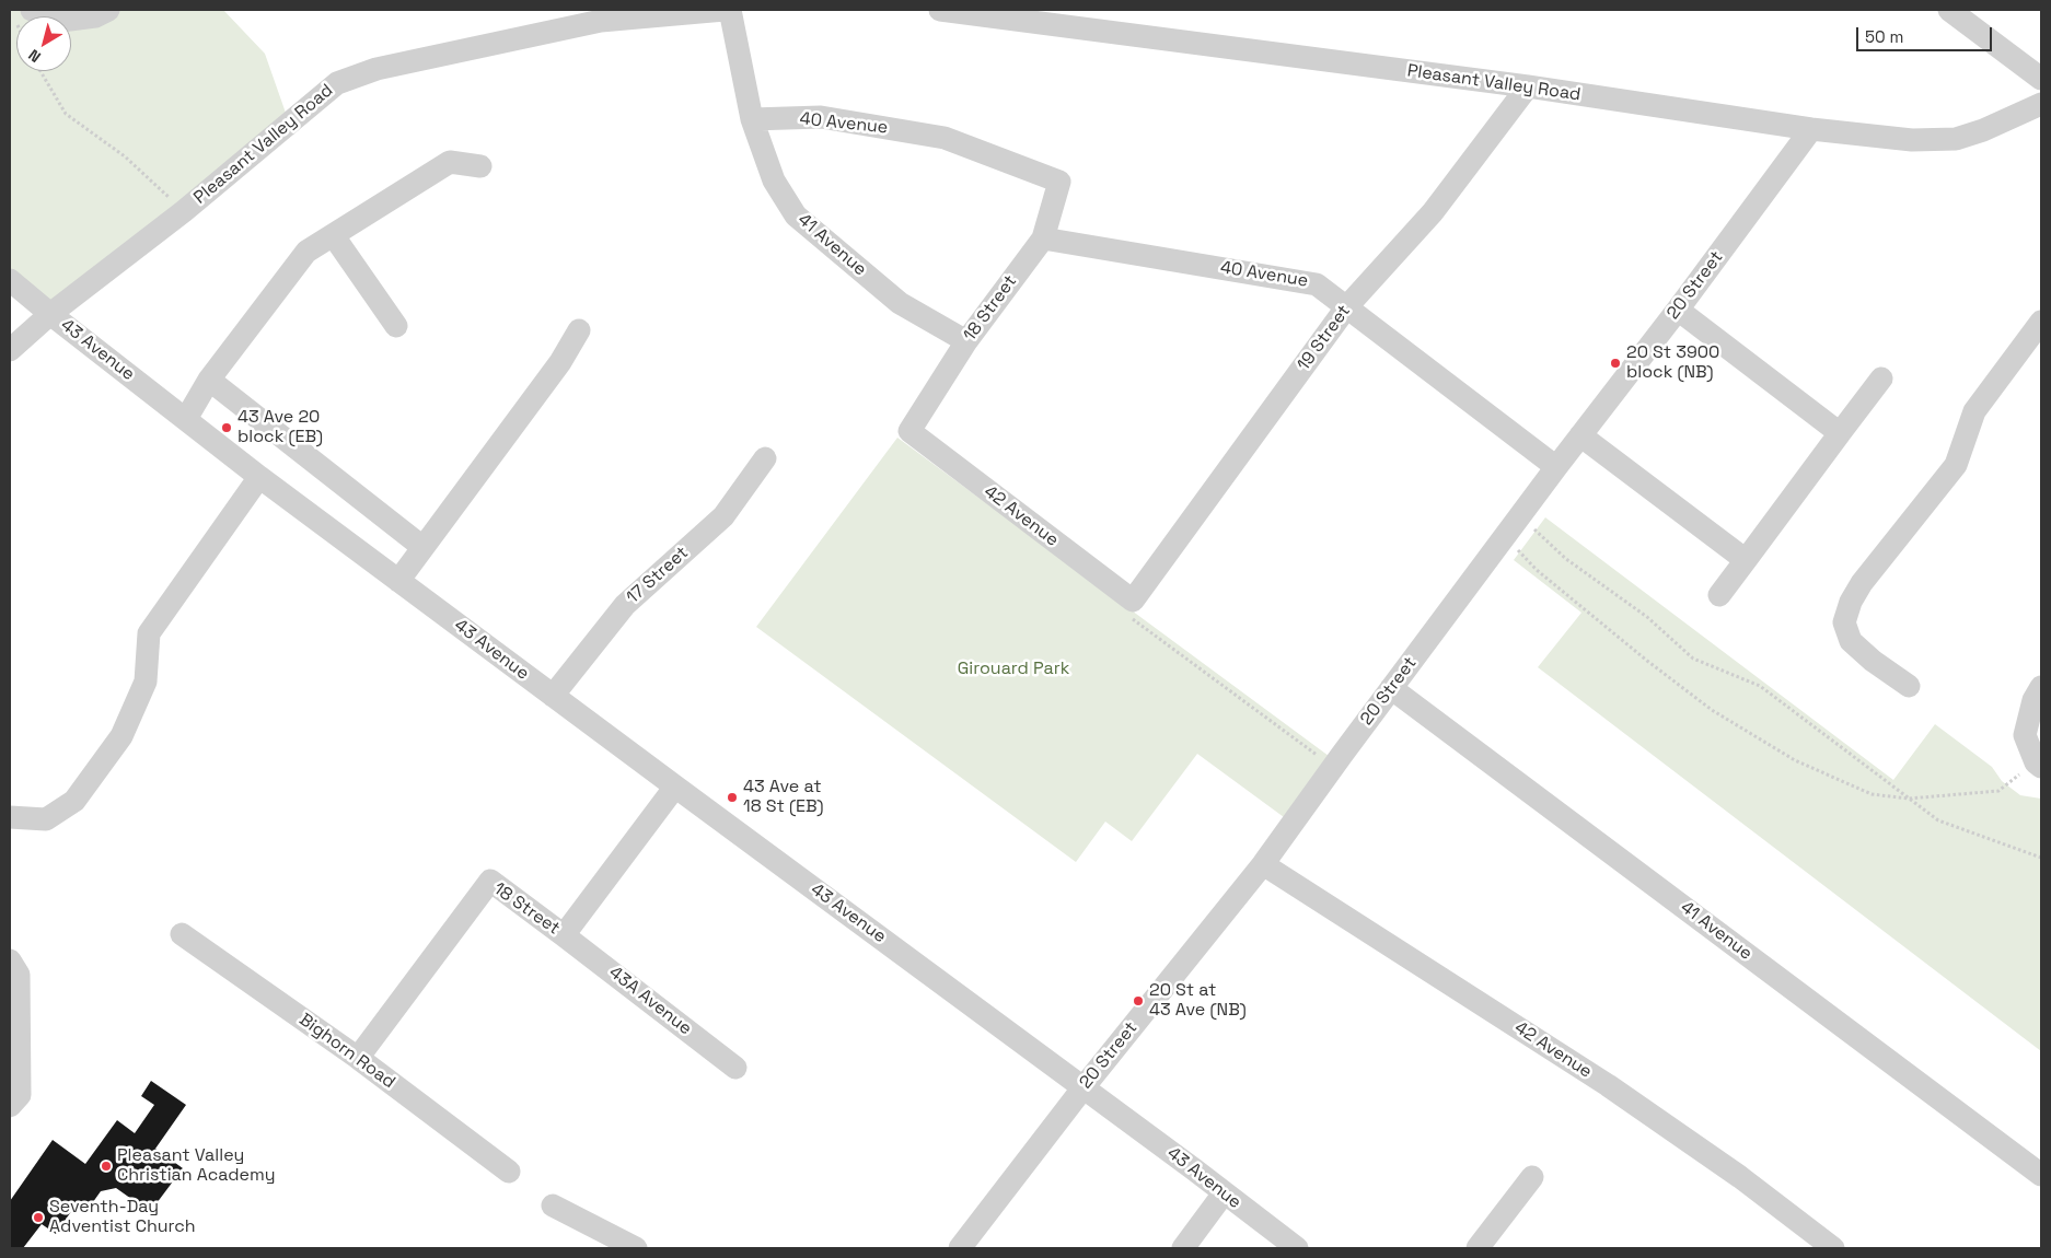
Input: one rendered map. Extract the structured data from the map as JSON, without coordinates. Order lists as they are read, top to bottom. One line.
{"streets":{"street":["Pleasant Valley Road","40 Avenue","41 Avenue","20 Street","18 Street","19 Street","43 Avenue","42 Avenue","17 Street","43A Avenue","Bighorn Road"]},"crossings":[["Pleasant Valley Road","20 Street"],["Pleasant Valley Road","19 Street"],["Pleasant Valley Road","43 Avenue"],["40 Avenue","41 Avenue"],["40 Avenue","20 Street"],["40 Avenue","18 Street"],["40 Avenue","19 Street"],["41 Avenue","20 Street"],["41 Avenue","18 Street"],["20 Street","43 Avenue"],["20 Street","42 Avenue"],["18 Street","43 Avenue"],["18 Street","42 Avenue"],["18 Street","43A Avenue"],["18 Street","Bighorn Road"],["19 Street","42 Avenue"],["43 Avenue","17 Street"]],"parks":["Girouard Park"],"places":["20 St 3900 block (NB)","43 Ave 20 block (EB)","43 Ave at 18 St (EB)","20 St at 43 Ave (NB)","Pleasant Valley Christian Academy","Seventh-Day Adventist Church"],"scale_bar":"50 m","north":"bottom left"}
